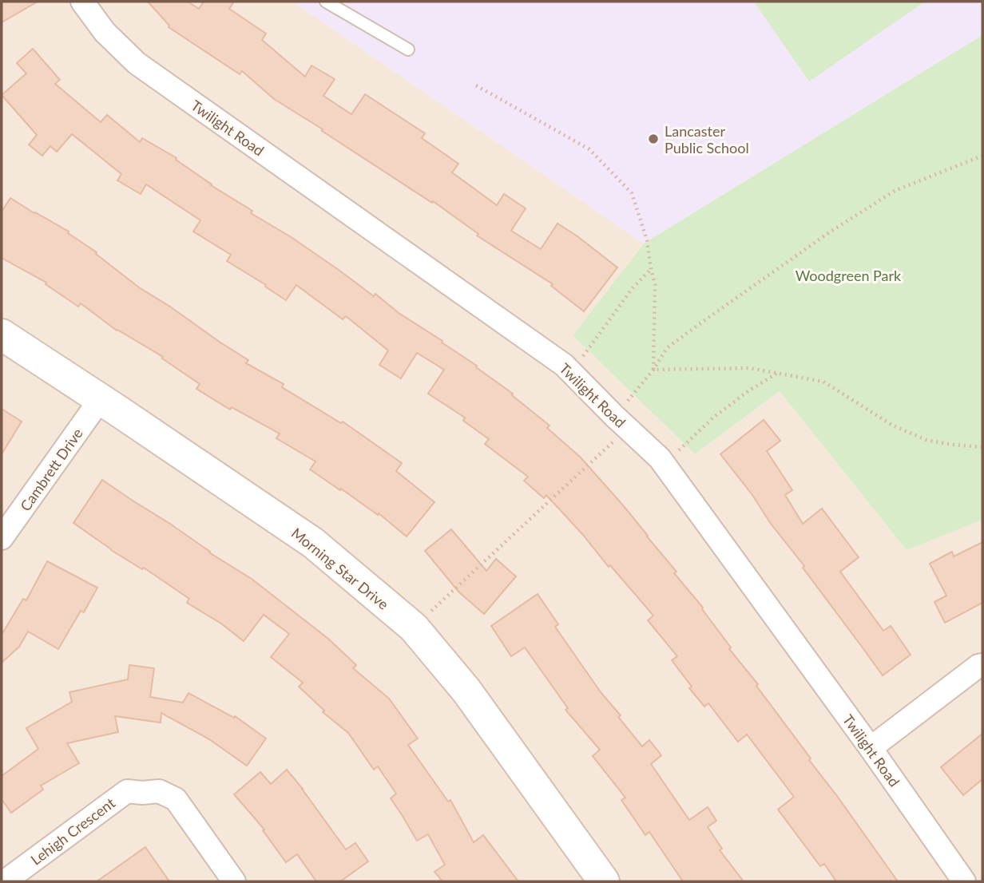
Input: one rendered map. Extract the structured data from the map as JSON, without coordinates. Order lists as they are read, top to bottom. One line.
{"streets":{"street":["Twilight Road","Cambrett Drive","Morning Star Drive","Lehigh Crescent"]},"crossings":[["Cambrett Drive","Morning Star Drive"]],"parks":["Woodgreen Park"],"places":["Lancaster Public School"]}
